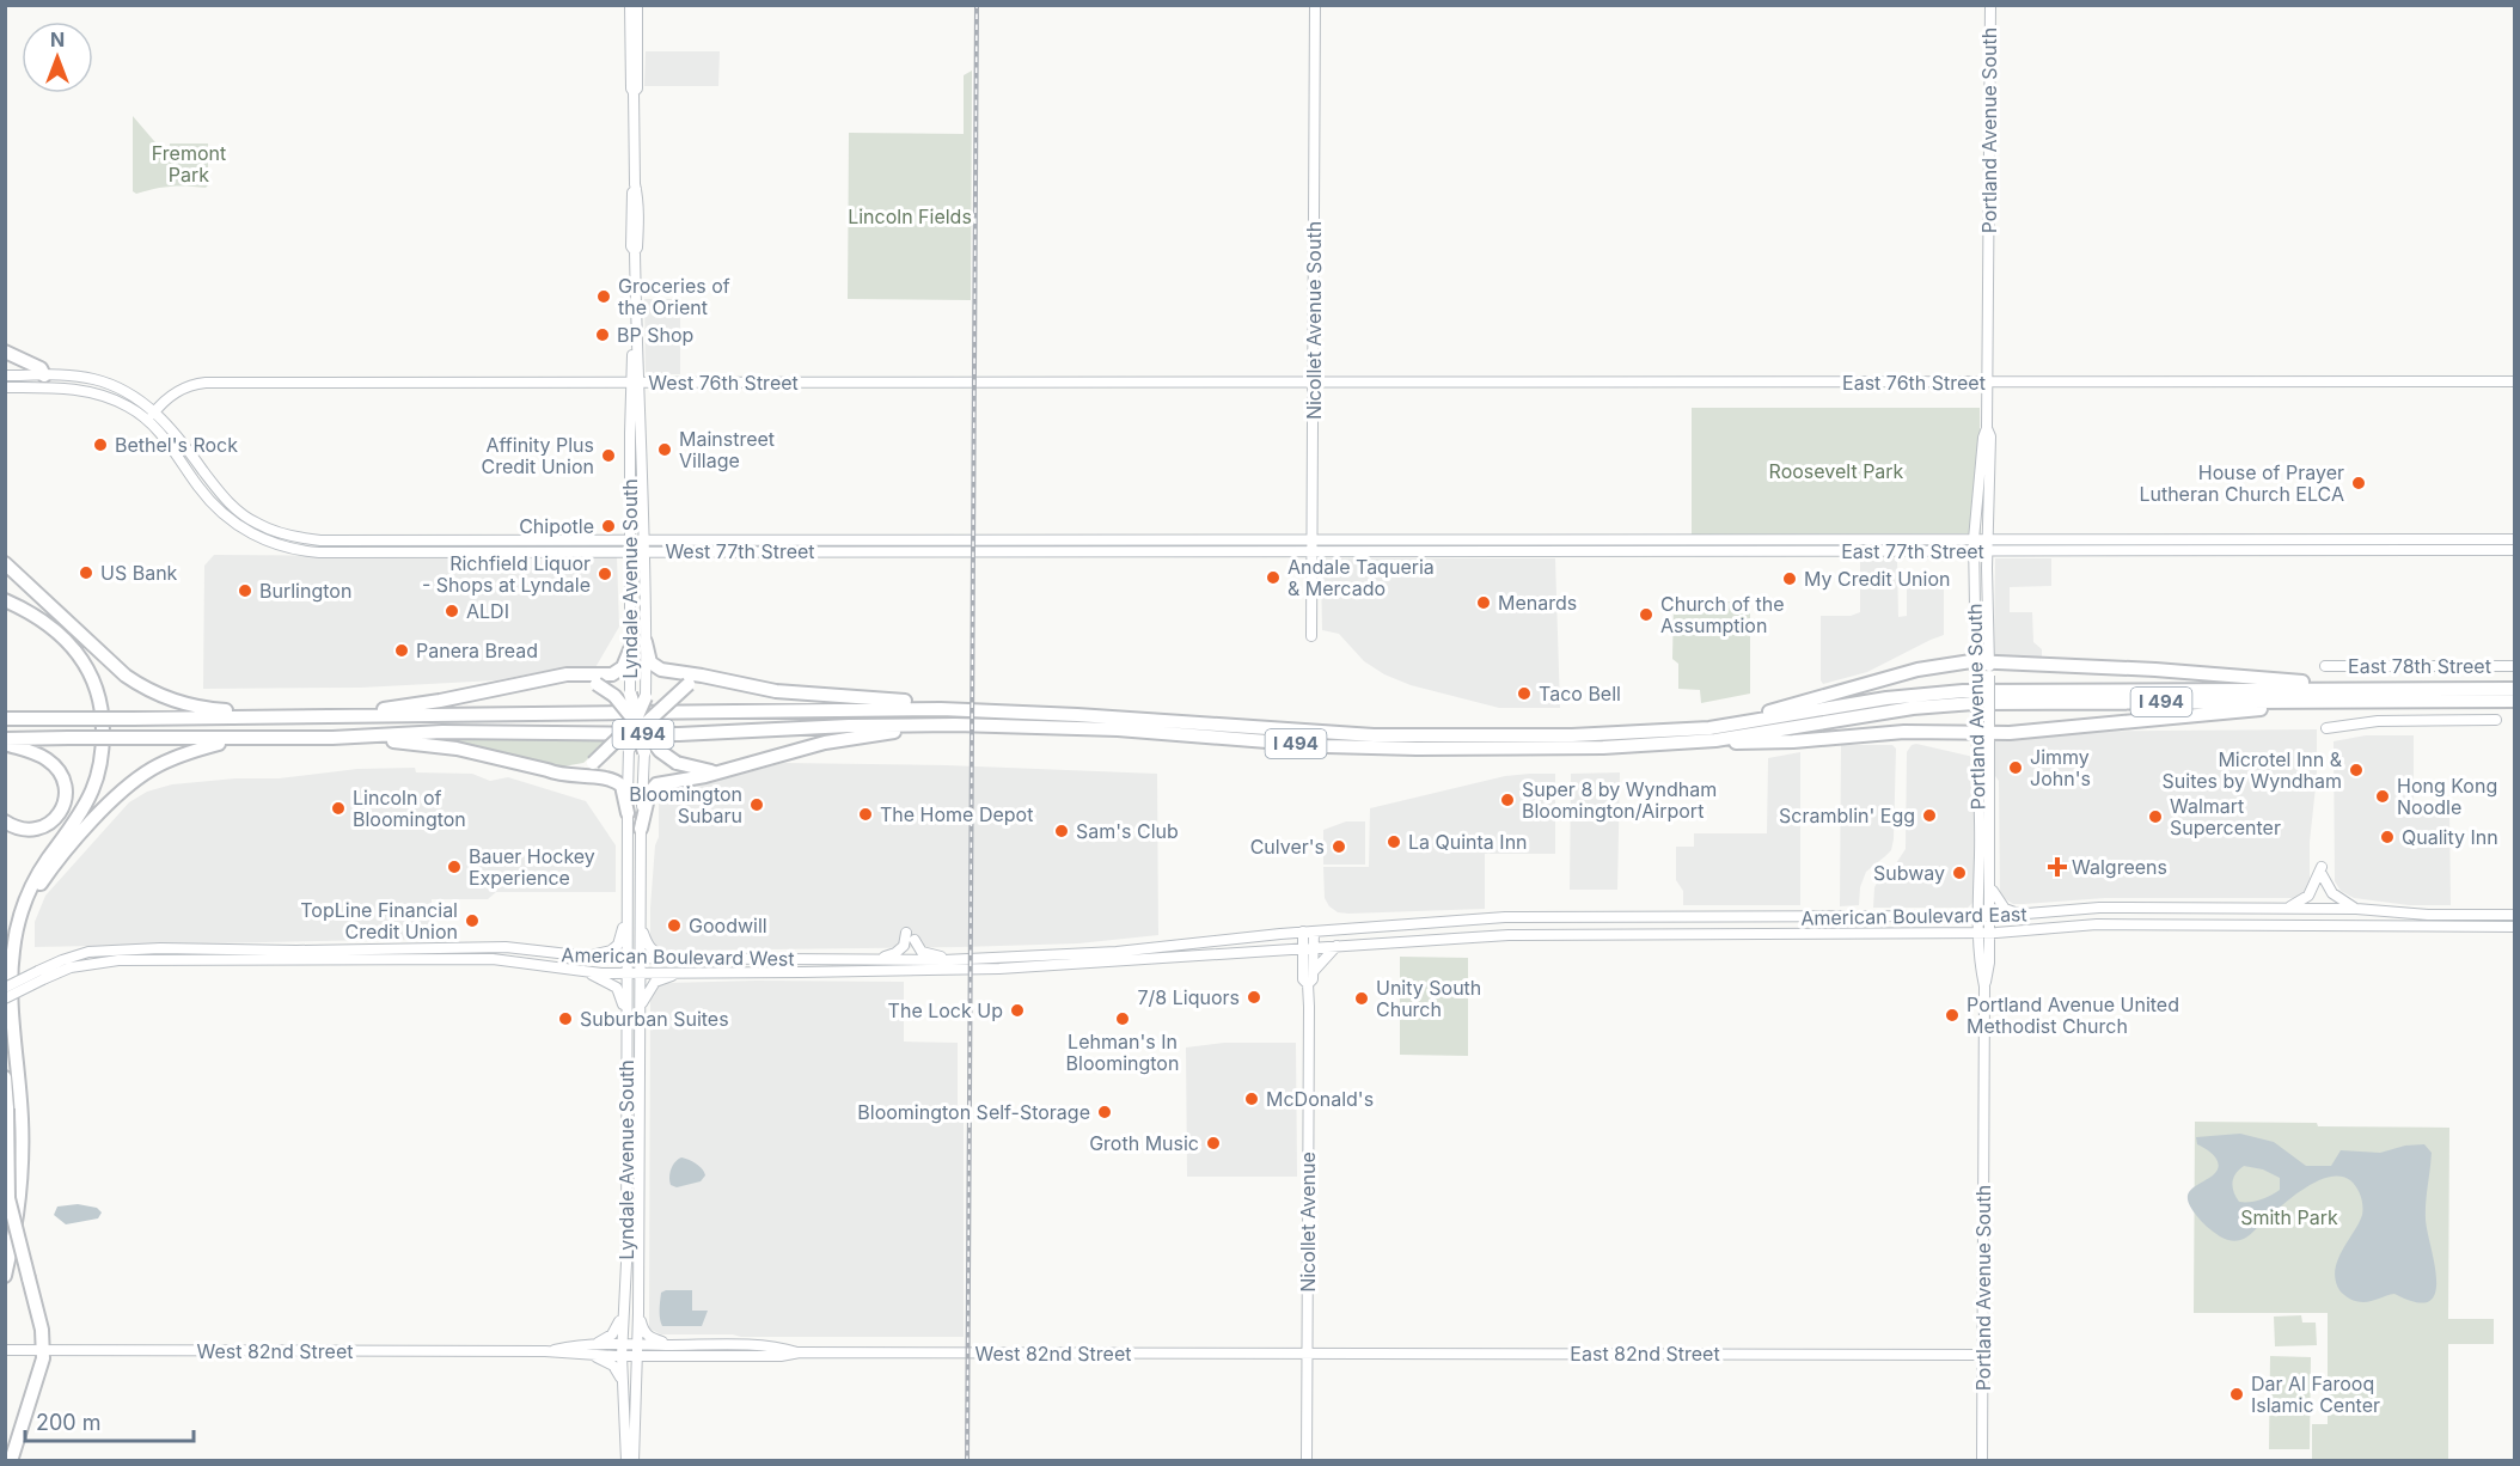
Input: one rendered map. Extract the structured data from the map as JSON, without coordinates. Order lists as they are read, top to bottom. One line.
{"streets":{"highway":["I 494"],"main road":["Portland Avenue South","Nicollet Avenue South","West 76th Street","East 76th Street","West 77th Street","East 77th Street","Lyndale Avenue South","East 78th Street","American Boulevard East","American Boulevard West","Nicollet Avenue","West 82nd Street","East 82nd Street"]},"crossings":[["Portland Avenue South","East 76th Street"],["Portland Avenue South","East 77th Street"],["Portland Avenue South","American Boulevard East"],["Portland Avenue South","East 82nd Street"],["Nicollet Avenue South","West 76th Street"],["Nicollet Avenue South","East 76th Street"],["Nicollet Avenue South","West 77th Street"],["Nicollet Avenue South","East 77th Street"],["West 76th Street","East 76th Street"],["West 76th Street","West 77th Street"],["West 76th Street","Lyndale Avenue South"],["West 77th Street","East 77th Street"],["West 77th Street","Lyndale Avenue South"],["Lyndale Avenue South","American Boulevard West"],["Lyndale Avenue South","West 82nd Street"],["American Boulevard East","American Boulevard West"],["American Boulevard East","Nicollet Avenue"],["American Boulevard West","Nicollet Avenue"],["Nicollet Avenue","West 82nd Street"],["Nicollet Avenue","East 82nd Street"],["West 82nd Street","East 82nd Street"]],"parks":["Fremont Park","Lincoln Fields","Roosevelt Park","Smith Park"],"places":{"other":["Groceries of the Orient","BP Shop","Bethel's Rock","Mainstreet Village","Affinity Plus Credit Union","House of Prayer Lutheran Church ELCA","Chipotle","US Bank","Richfield Liquor - Shops at Lyndale","Andale Taqueria & Mercado","My Credit Union","Burlington","Menards","ALDI","Church of the Assumption","Panera Bread","Taco Bell","Jimmy John's","Microtel Inn & Suites by Wyndham","Hong Kong Noodle","Super 8 by Wyndham Bloomington/Airport","Bloomington Subaru","Lincoln of Bloomington","The Home Depot","Scramblin' Egg","Walmart Supercenter","Sam's Club","Quality Inn","La Quinta Inn","Culver's","Bauer Hockey Experience","Subway","TopLine Financial Credit Union","Goodwill","7/8 Liquors","Unity South Church","The Lock Up","Portland Avenue United Methodist Church","Suburban Suites","Lehman's In Bloomington","McDonald's","Bloomington Self-Storage","Groth Music","Dar Al Farooq Islamic Center"],"health":["Walgreens"]},"scale_bar":"200 m","north":"top"}
